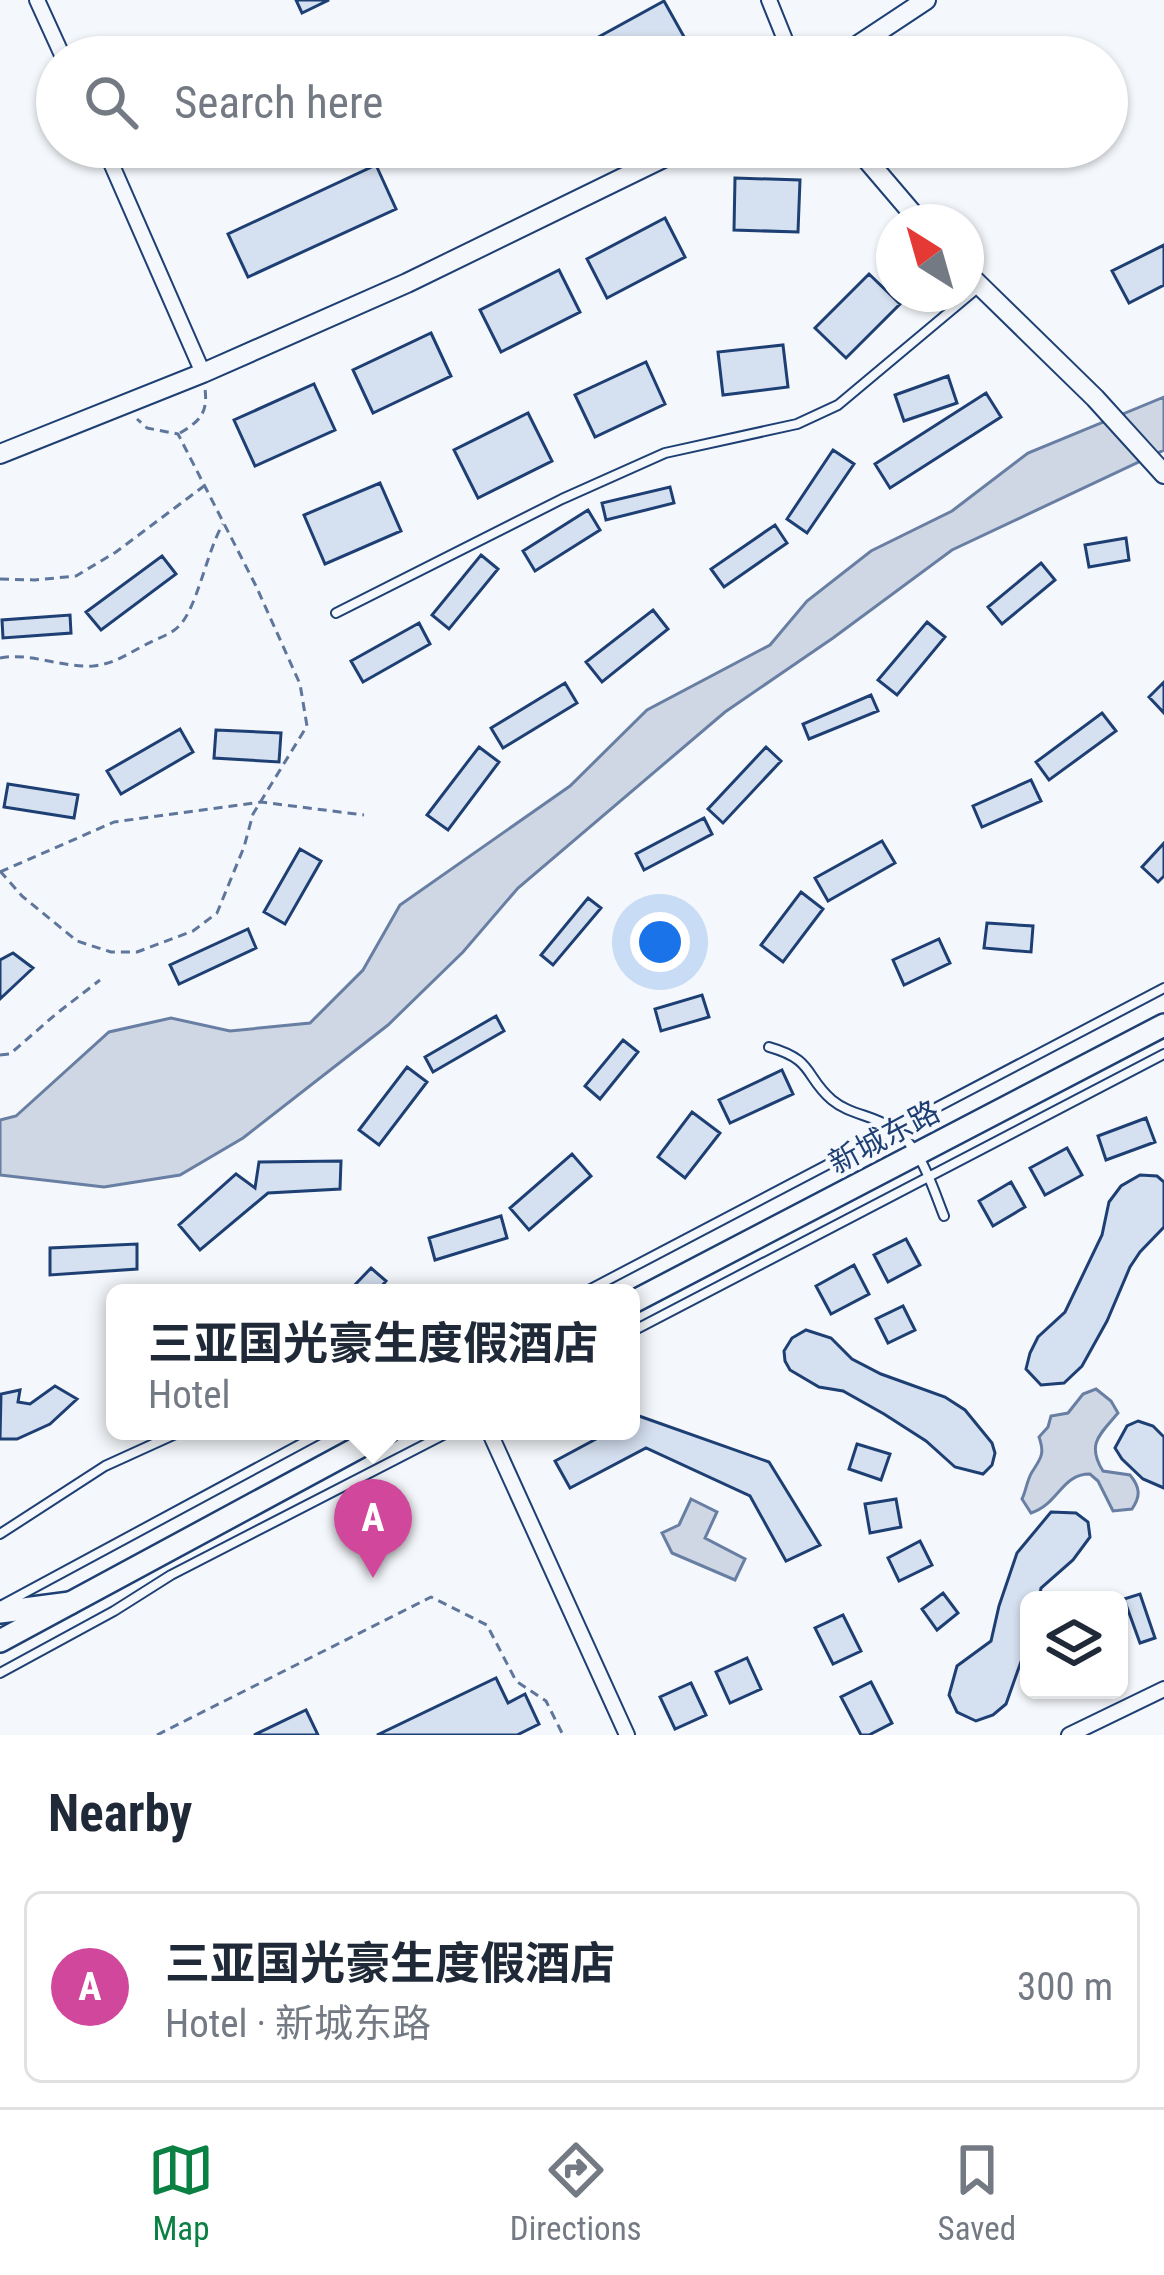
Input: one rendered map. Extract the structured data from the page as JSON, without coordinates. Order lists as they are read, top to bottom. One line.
{"streets":{"main road":["新城东路"]},"north":"top left","page":{"search":"Search here","popup":["三亚国光豪生度假酒店","Hotel"],"pins":"A","heading":"Nearby","list":[{"mark":"A","name":"三亚国光豪生度假酒店","note":"Hotel · 新城东路","value":"300 m"}],"nav":["Map","Directions","Saved"]}}
